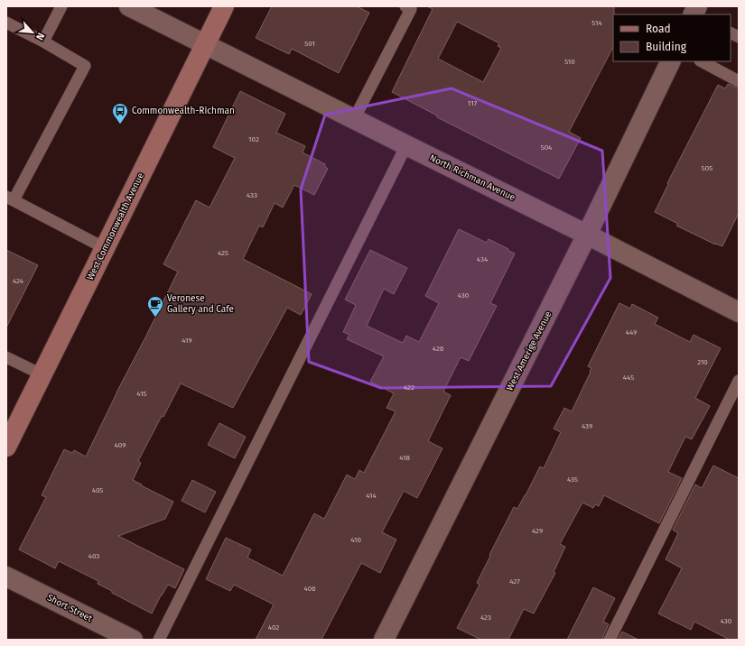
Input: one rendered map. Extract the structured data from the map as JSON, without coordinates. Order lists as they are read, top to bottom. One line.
{"streets":{"main road":["West Commonwealth Avenue"],"street":["North Richman Avenue","West Amerige Avenue","Short Street"]},"crossings":[["North Richman Avenue","West Commonwealth Avenue"],["North Richman Avenue","West Amerige Avenue"]],"places":{"bus stop":["Commonwealth-Richman"],"cafe":["Veronese Gallery and Cafe"]},"house_numbers":["514","501","510","117","102","504","505","433","425","434","424","430","449","419","426","210","445","422","415","439","409","418","435","405","414","429","410","403","427","406","423","430","402"],"legend":["Road","Building"],"north":"bottom right"}
